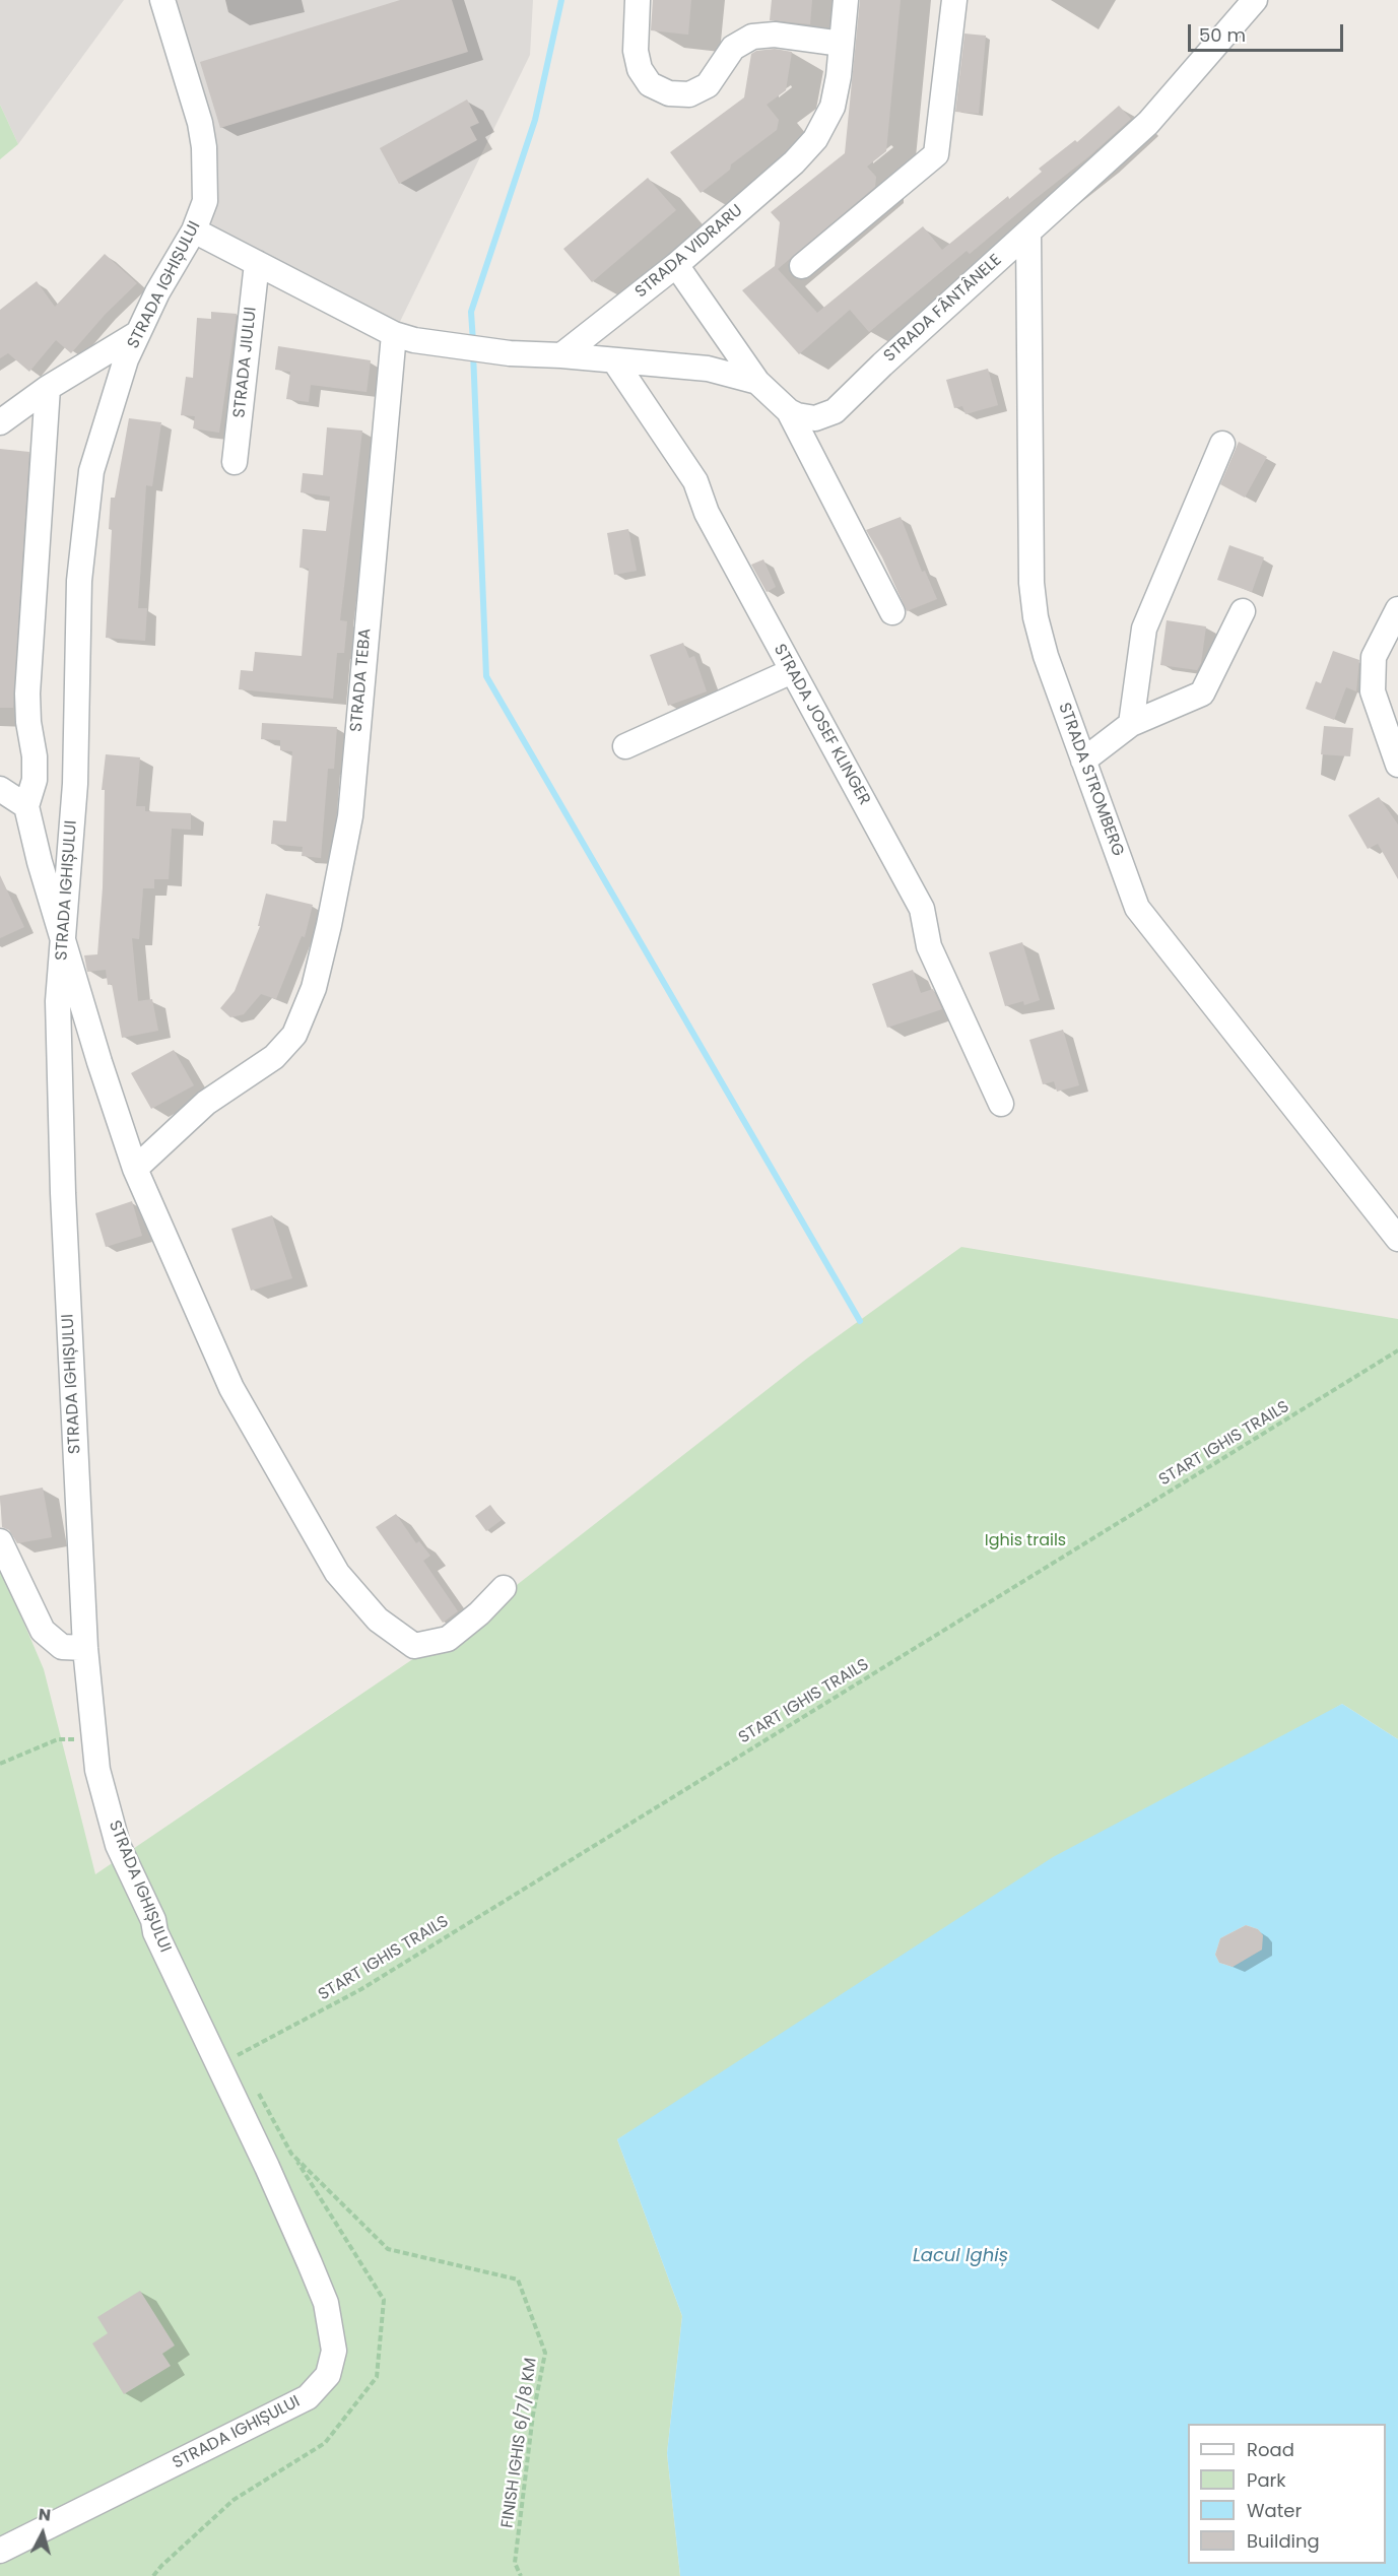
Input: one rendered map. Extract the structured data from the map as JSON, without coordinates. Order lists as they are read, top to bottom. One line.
{"streets":{"street":["STRADA VIDRARU","STRADA IGHIȘULUI","STRADA FÂNTÂNELE","STRADA JIULUI","STRADA TEBA","STRADA JOSEF KLINGER","STRADA STROMBERG"],"path":["START IGHIS TRAILS","FINISH IGHIS 6/7/8 KM"]},"crossings":[["STRADA IGHIȘULUI","START IGHIS TRAILS"],["STRADA FÂNTÂNELE","STRADA STROMBERG"]],"water":["Lacul Ighiș"],"parks":["Ighis trails"],"legend":["Road","Park","Water","Building"],"scale_bar":"50 m","north":"top"}
